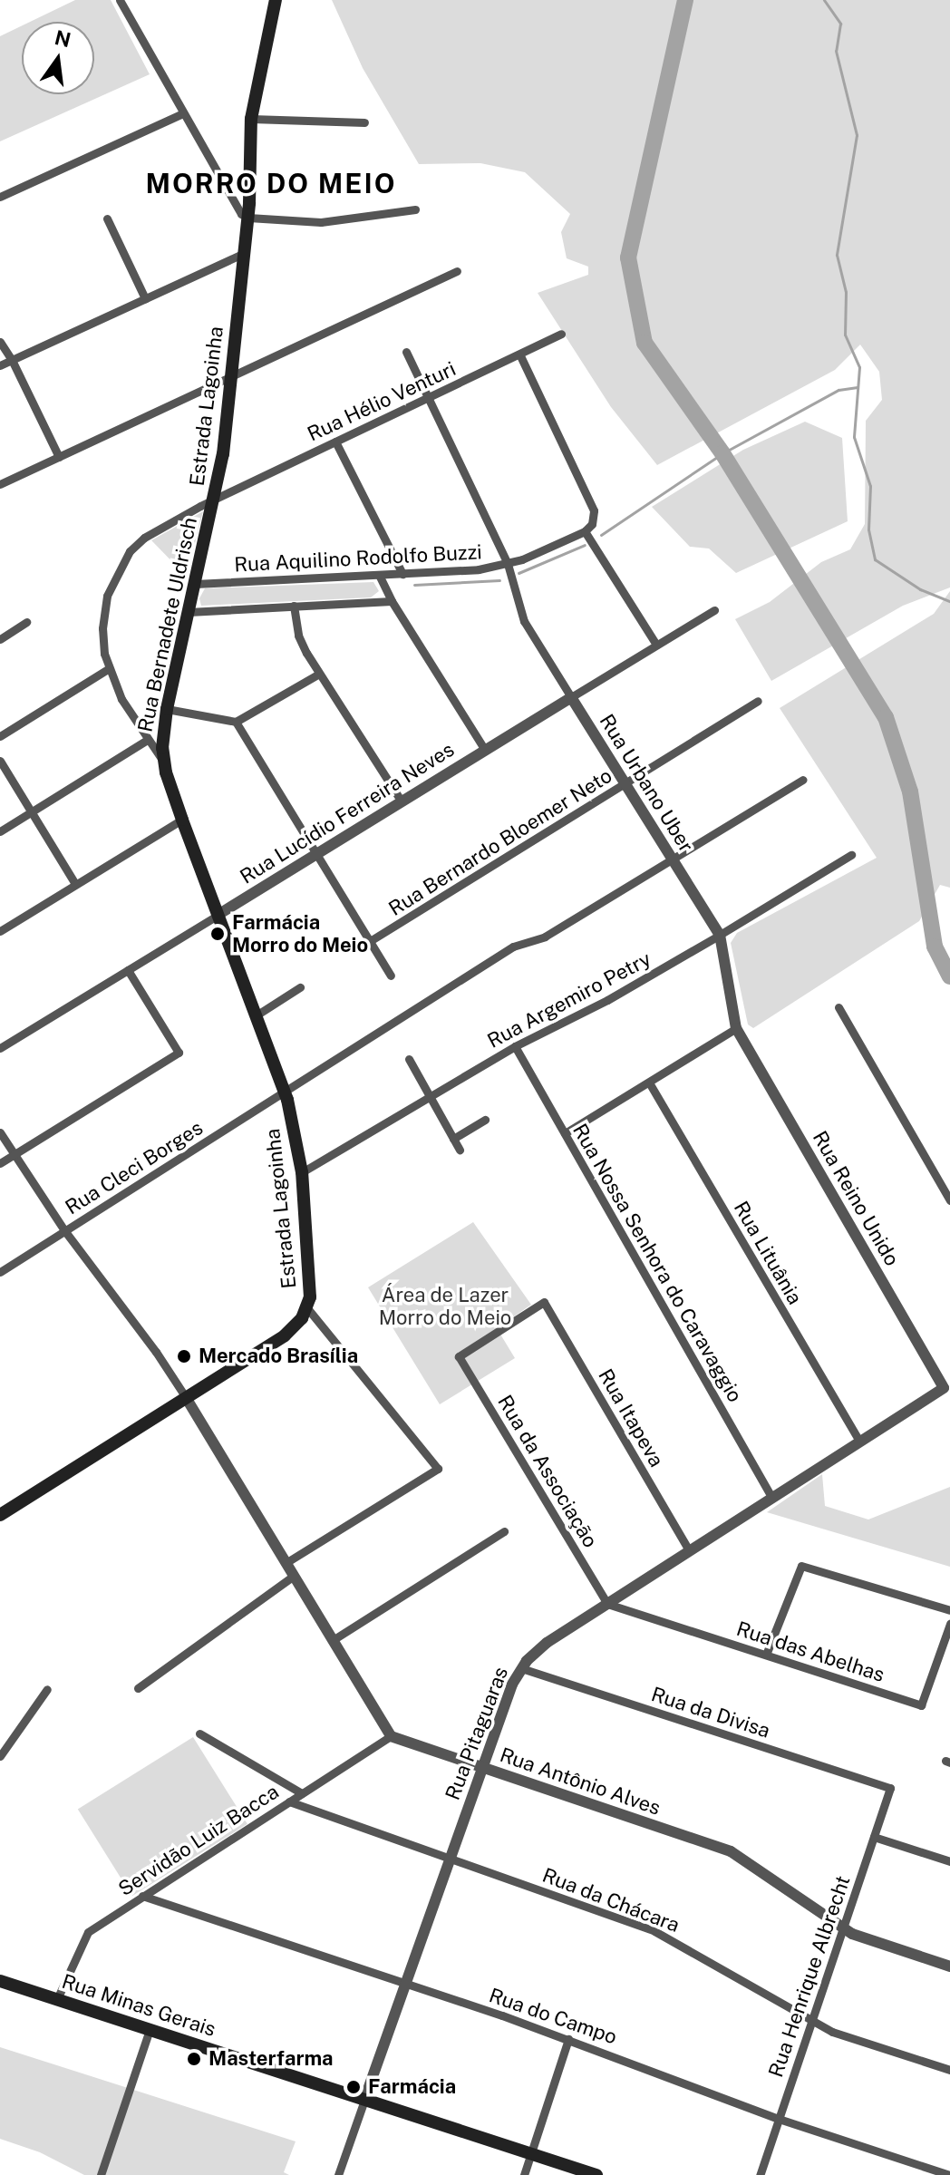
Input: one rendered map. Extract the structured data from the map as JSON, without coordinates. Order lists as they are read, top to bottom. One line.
{"streets":{"main road":["Estrada Lagoinha","Rua Bernadete Uldrisch","Rua Minas Gerais"],"street":["Rua Hélio Venturi","Rua Aquilino Rodolfo Buzzi","Rua Urbano Uber","Rua Lucídio Ferreira Neves","Rua Bernardo Bloemer Neto","Rua Argemiro Petry","Rua Cleci Borges","Rua Reino Unido","Rua Lituânia","Rua Nossa Senhora do Caravaggio","Rua Itapeva","Rua da Associação","Rua das Abelhas","Rua da Divisa","Rua Pitaguaras","Rua Antônio Alves","Servidão Luiz Bacca","Rua da Chácara","Rua Henrique Albrecht","Rua do Campo"]},"crossings":[["Rua Hélio Venturi","Estrada Lagoinha"],["Rua Hélio Venturi","Rua Bernadete Uldrisch"],["Rua Hélio Venturi","Rua Urbano Uber"],["Estrada Lagoinha","Rua Bernadete Uldrisch"],["Estrada Lagoinha","Rua Lucídio Ferreira Neves"],["Estrada Lagoinha","Rua Argemiro Petry"],["Estrada Lagoinha","Rua Cleci Borges"],["Rua Aquilino Rodolfo Buzzi","Rua Bernadete Uldrisch"],["Rua Aquilino Rodolfo Buzzi","Rua Urbano Uber"],["Rua Urbano Uber","Rua Lucídio Ferreira Neves"],["Rua Urbano Uber","Rua Bernardo Bloemer Neto"],["Rua Urbano Uber","Rua Argemiro Petry"],["Rua Urbano Uber","Rua Cleci Borges"],["Rua Urbano Uber","Rua Reino Unido"],["Rua Argemiro Petry","Rua Nossa Senhora do Caravaggio"],["Rua Reino Unido","Rua Pitaguaras"],["Rua Lituânia","Rua Pitaguaras"],["Rua Nossa Senhora do Caravaggio","Rua Pitaguaras"],["Rua Itapeva","Rua da Associação"],["Rua Itapeva","Rua Pitaguaras"],["Rua da Associação","Rua das Abelhas"],["Rua da Associação","Rua Pitaguaras"],["Rua das Abelhas","Rua Pitaguaras"],["Rua da Divisa","Rua Pitaguaras"],["Rua da Divisa","Rua Henrique Albrecht"],["Rua Pitaguaras","Rua Antônio Alves"],["Rua Pitaguaras","Rua da Chácara"],["Rua Pitaguaras","Rua Minas Gerais"],["Rua Pitaguaras","Rua do Campo"],["Rua Antônio Alves","Servidão Luiz Bacca"],["Rua Antônio Alves","Rua Henrique Albrecht"],["Servidão Luiz Bacca","Rua da Chácara"],["Servidão Luiz Bacca","Rua Minas Gerais"],["Servidão Luiz Bacca","Rua do Campo"],["Rua da Chácara","Rua Henrique Albrecht"],["Rua Henrique Albrecht","Rua do Campo"]],"districts":["MORRO DO MEIO"],"parks":["Área de Lazer Morro do Meio"],"places":["Farmácia Morro do Meio","Mercado Brasília","Masterfarma","Farmácia"],"north":"top"}
